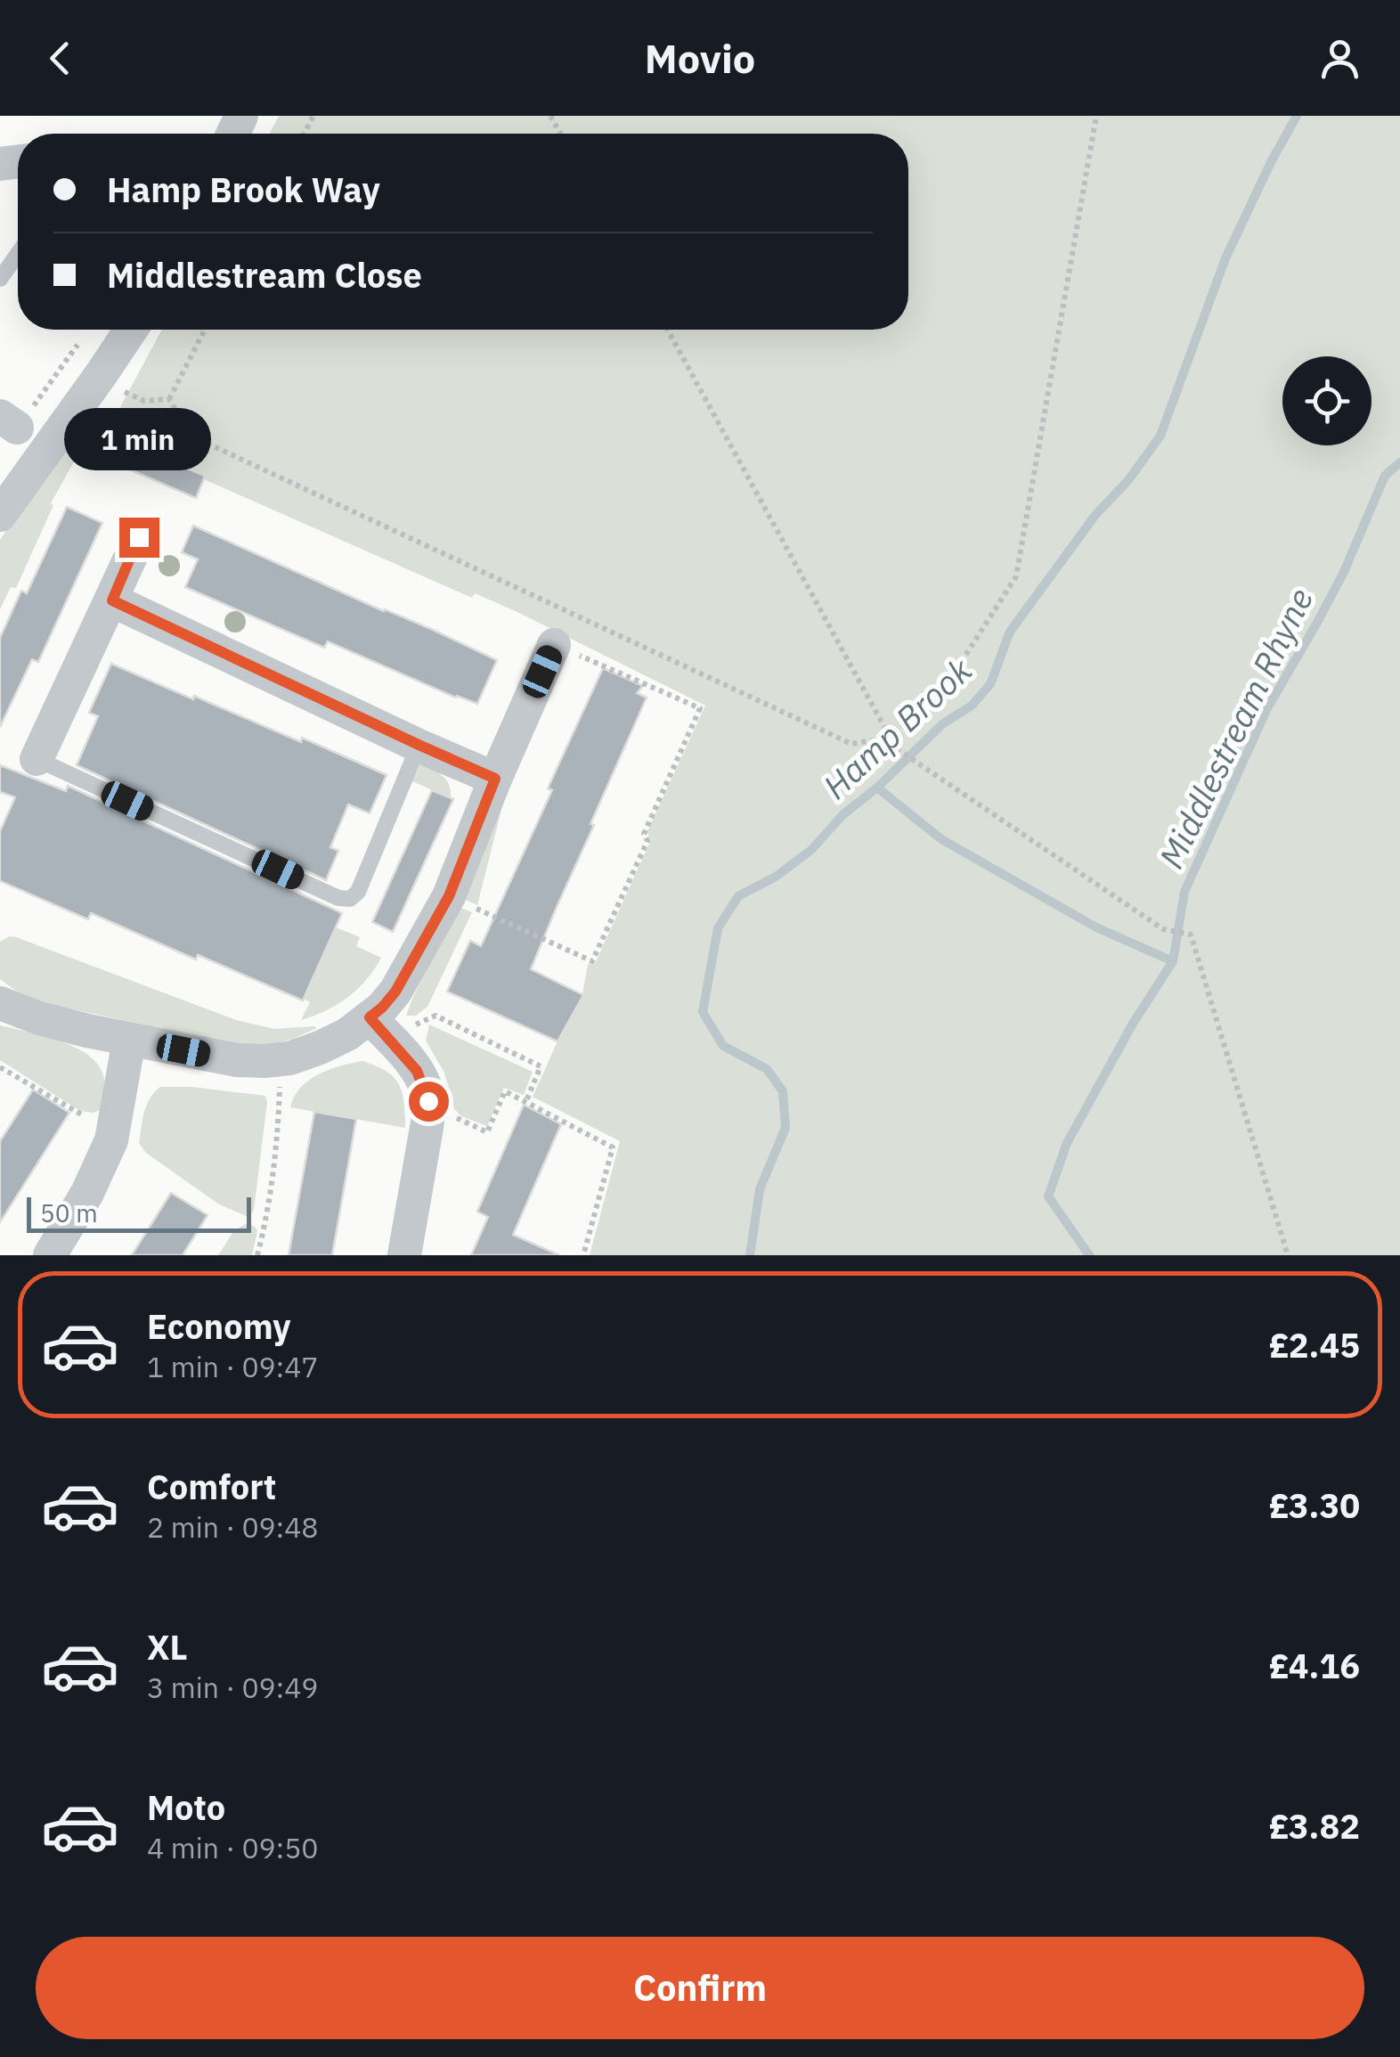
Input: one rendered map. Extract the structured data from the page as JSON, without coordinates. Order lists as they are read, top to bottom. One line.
{"water":["Hamp Brook","Middlestream Rhyne"],"scale_bar":"50 m","page":{"header":"Movio","banner":["Hamp Brook Way","Middlestream Close"],"bubble":"1 min","scale":"50 m","list":[{"name":"Economy","note":"1 min · 09:47","value":"£2.45"},{"name":"Comfort","note":"2 min · 09:48","value":"£3.30"},{"name":"XL","note":"3 min · 09:49","value":"£4.16"},{"name":"Moto","note":"4 min · 09:50","value":"£3.82"}],"buttons":"Confirm"}}
